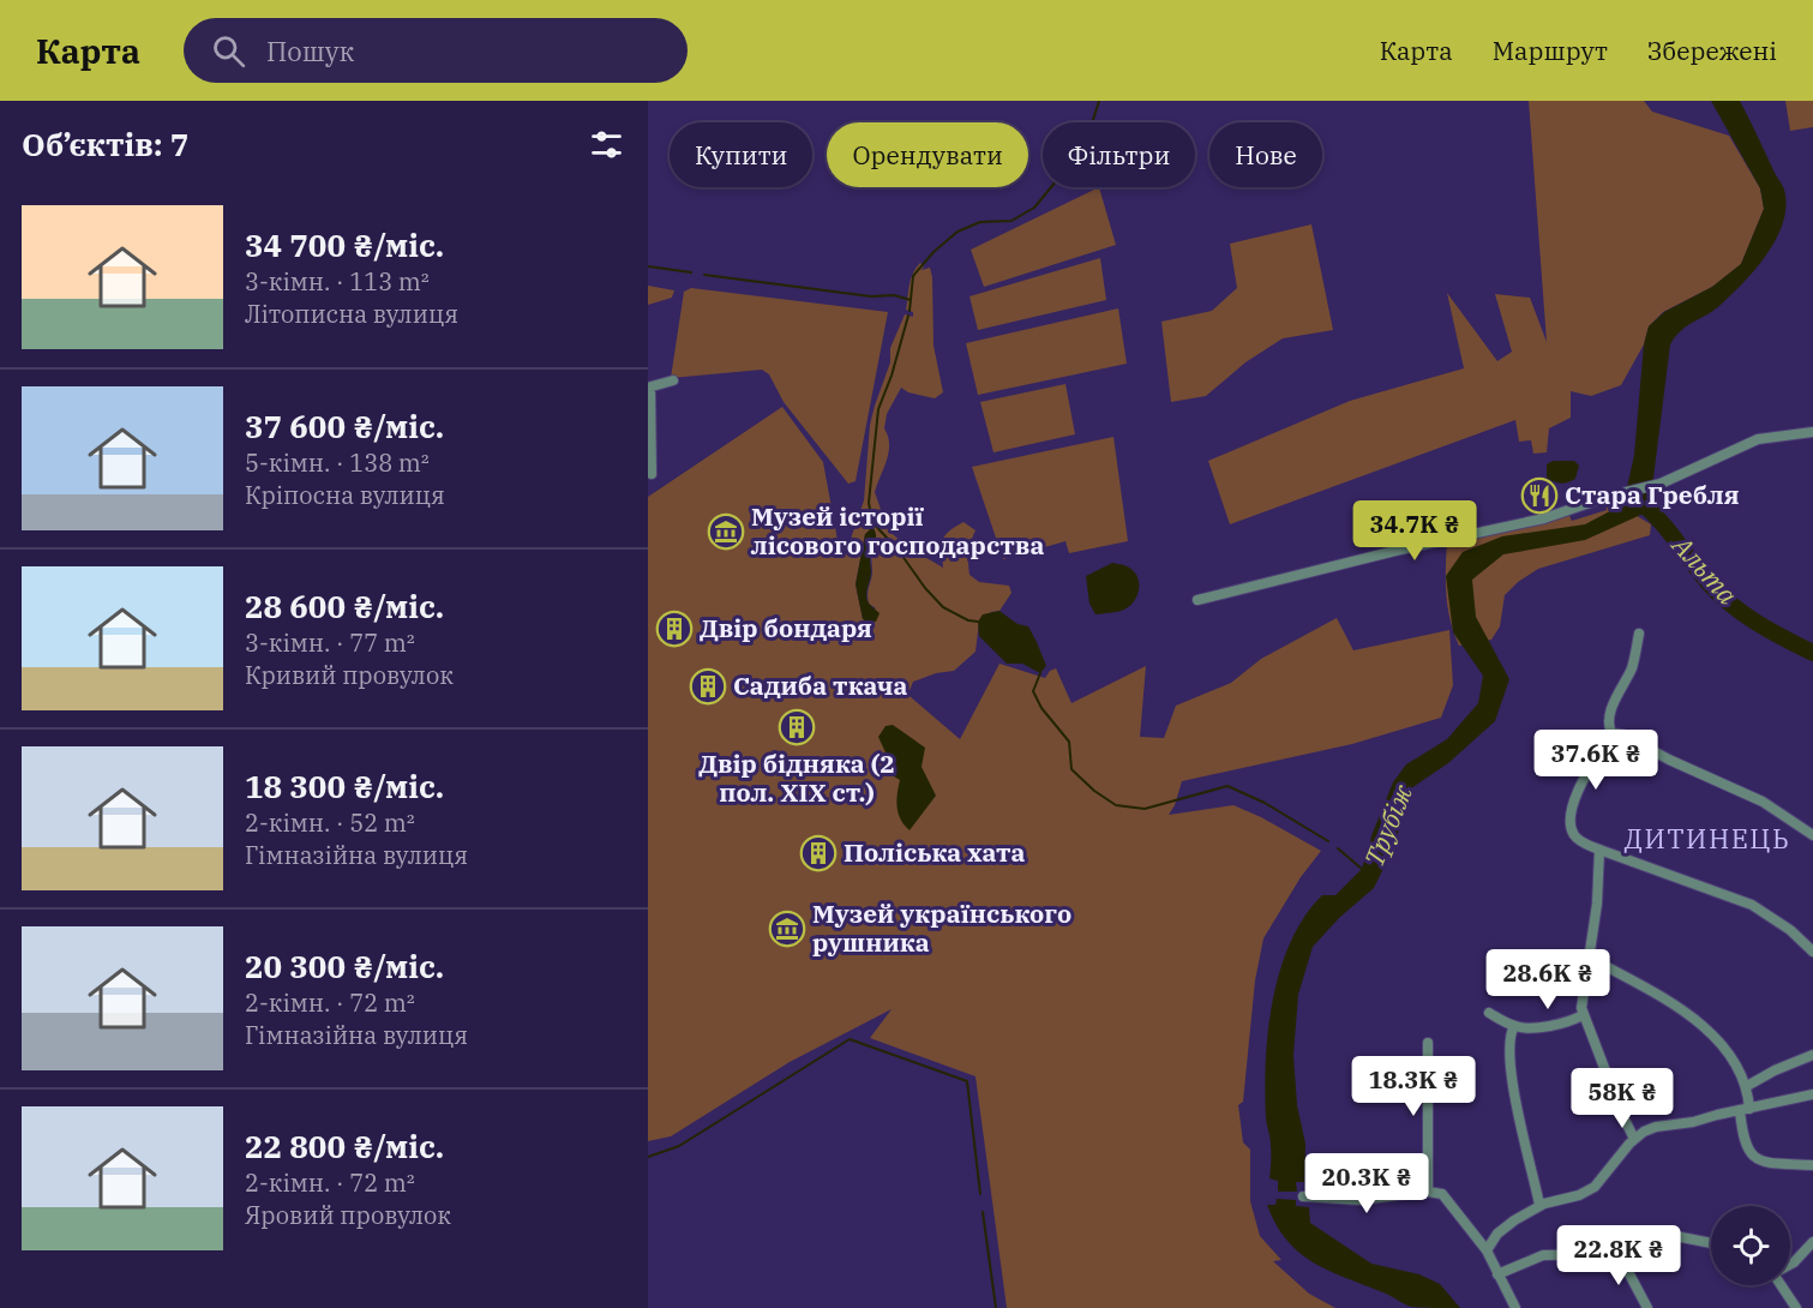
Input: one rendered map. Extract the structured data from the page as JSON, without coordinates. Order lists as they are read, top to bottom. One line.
{"districts":["ДИТИНЕЦЬ"],"water":["Альта","Трубіж"],"places":{"restaurant":["Стара Гребля"],"museum":["Музей історії лісового господарства","Музей українського рушника"],"building":["Двір бондаря","Садиба ткача","Двір бідняка (2 пол. XIX ст.)","Поліська хата"]},"page":{"header":"Карта","search":"Пошук","nav":["Карта","Маршрут","Збережені"],"heading":"Об’єктів: 7","chip":["Купити","Орендувати","Фільтри","Нове"],"list":[{"name":"34 700 ₴/міс.","note":"3-кімн. · 113 m² · Літописна вулиця"},{"name":"37 600 ₴/міс.","note":"5-кімн. · 138 m² · Кріпосна вулиця"},{"name":"28 600 ₴/міс.","note":"3-кімн. · 77 m² · Кривий провулок"},{"name":"18 300 ₴/міс.","note":"2-кімн. · 52 m² · Гімназійна вулиця"},{"name":"20 300 ₴/міс.","note":"2-кімн. · 72 m² · Гімназійна вулиця"},{"name":"22 800 ₴/міс.","note":"2-кімн. · 72 m² · Яровий провулок"}],"price":["34.7K ₴","37.6K ₴","28.6K ₴","18.3K ₴","58K ₴","20.3K ₴","22.8K ₴"]}}
